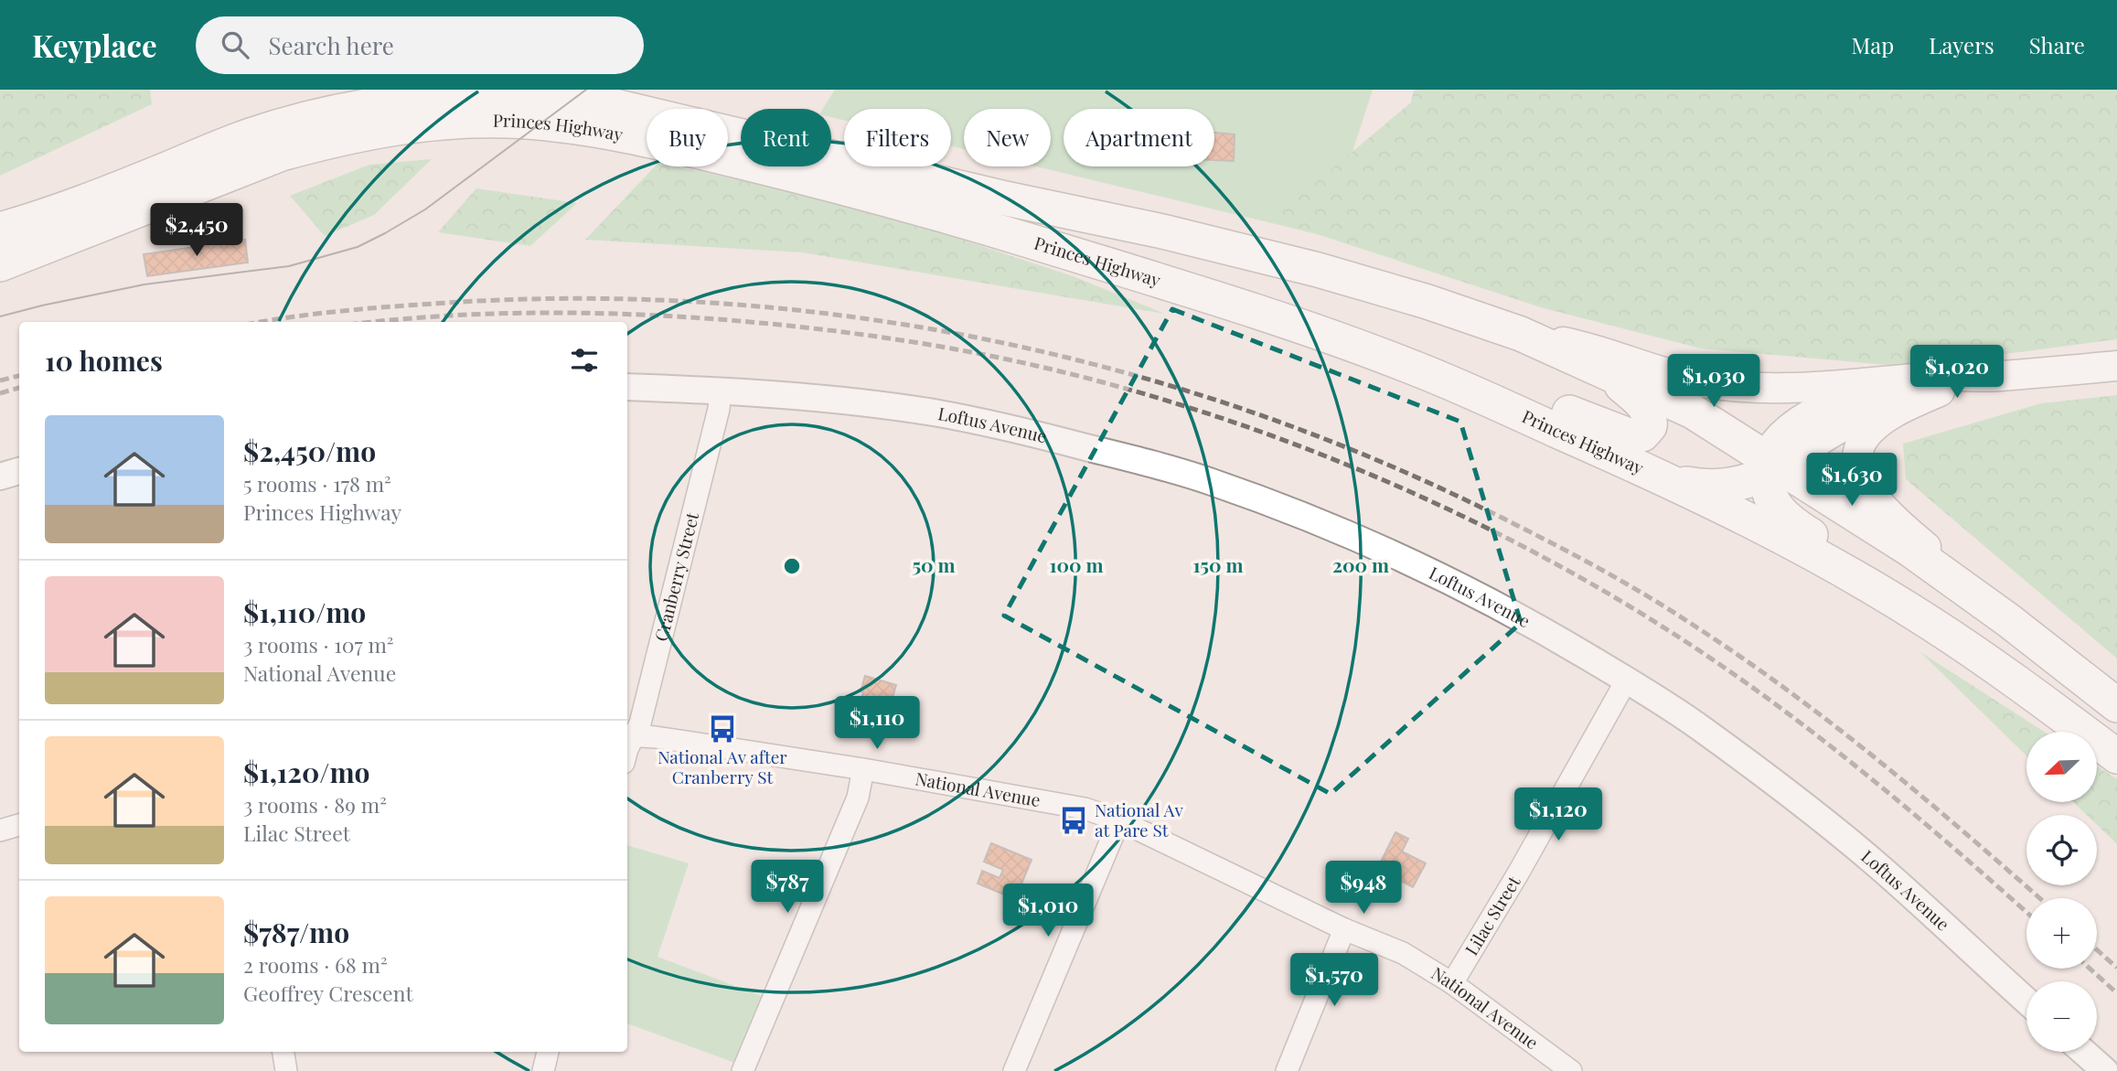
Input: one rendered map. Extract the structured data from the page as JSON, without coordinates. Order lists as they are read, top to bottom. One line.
{"streets":{"highway":["Princes Highway"],"street":["Loftus Avenue","Cranberry Street","National Avenue","Lilac Street"]},"crossings":[["Loftus Avenue","Cranberry Street"],["Loftus Avenue","Lilac Street"],["Cranberry Street","National Avenue"],["National Avenue","Lilac Street"]],"places":{"bus stop":["National Av after Cranberry St","National Av at Pare St"]},"north":"bottom left","page":{"header":"Keyplace","search":"Search here","nav":["Map","Layers","Share"],"chip":["Buy","Rent","Filters","New","Apartment"],"price":["$2,450","$1,020","$1,030","$1,630","$1,110","$1,120","$787","$948","$1,010","$1,570"],"heading":"10 homes","list":[{"name":"$2,450/mo","note":"5 rooms · 178 m² · Princes Highway"},{"name":"$1,110/mo","note":"3 rooms · 107 m² · National Avenue"},{"name":"$1,120/mo","note":"3 rooms · 89 m² · Lilac Street"},{"name":"$787/mo","note":"2 rooms · 68 m² · Geoffrey Crescent"}],"map_buttons":["+","−"]},"rings":["50 m","100 m","150 m","200 m"]}
